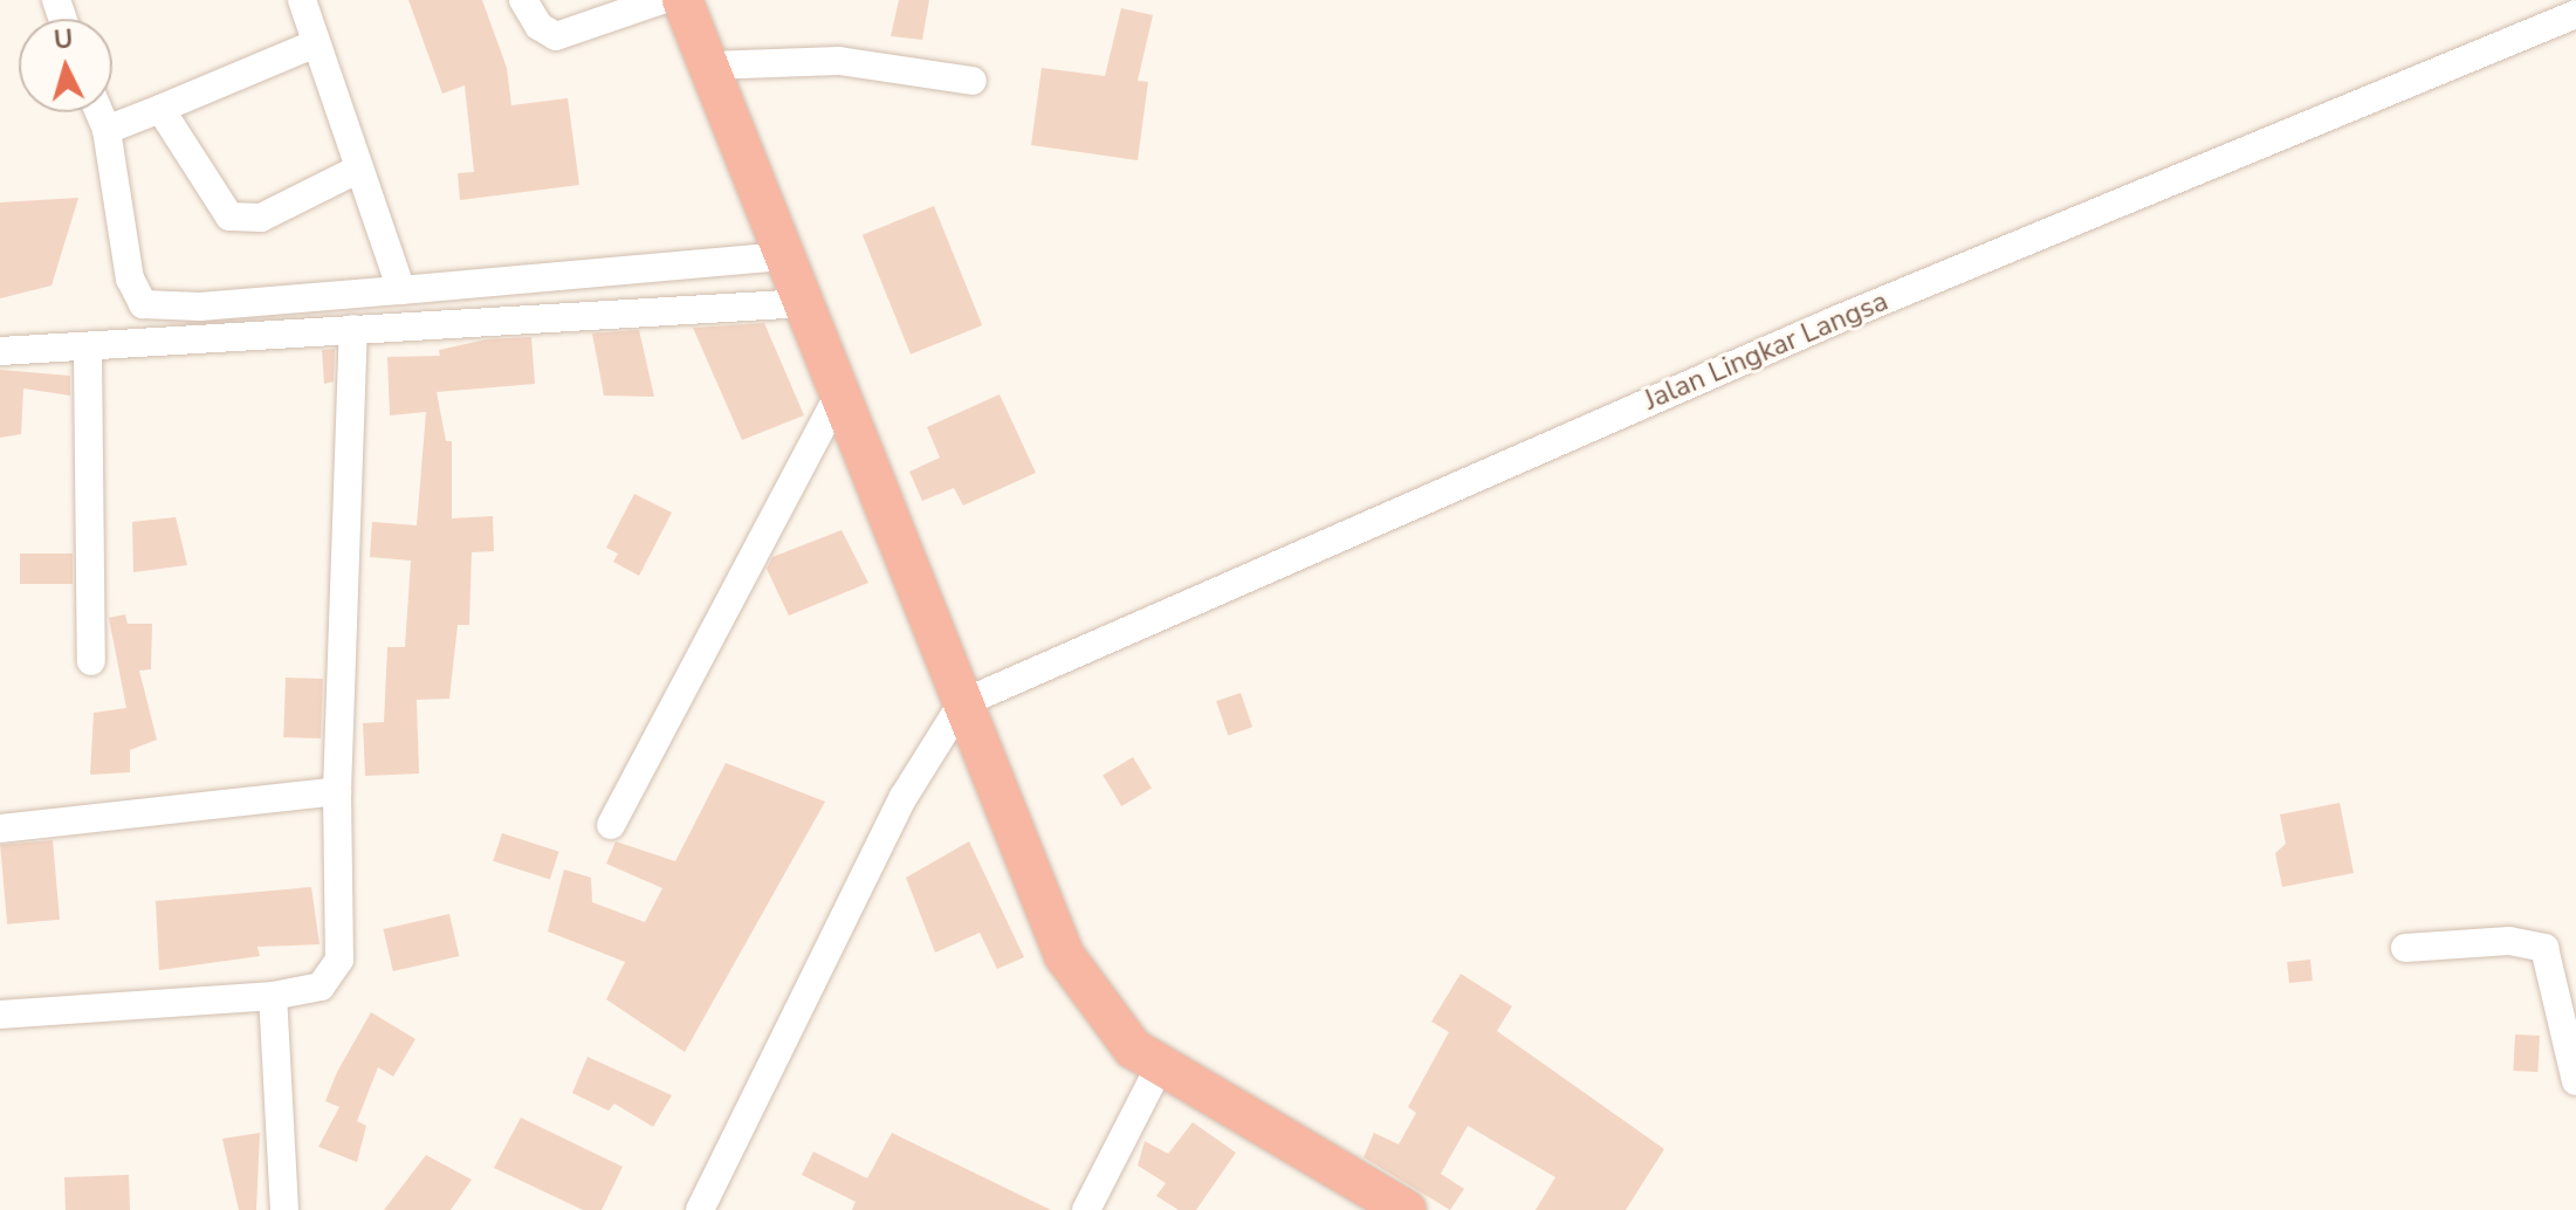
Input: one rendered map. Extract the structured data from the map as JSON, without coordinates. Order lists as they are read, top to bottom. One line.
{"streets":{"street":["Jalan Lingkar Langsa"]},"north":"top"}
